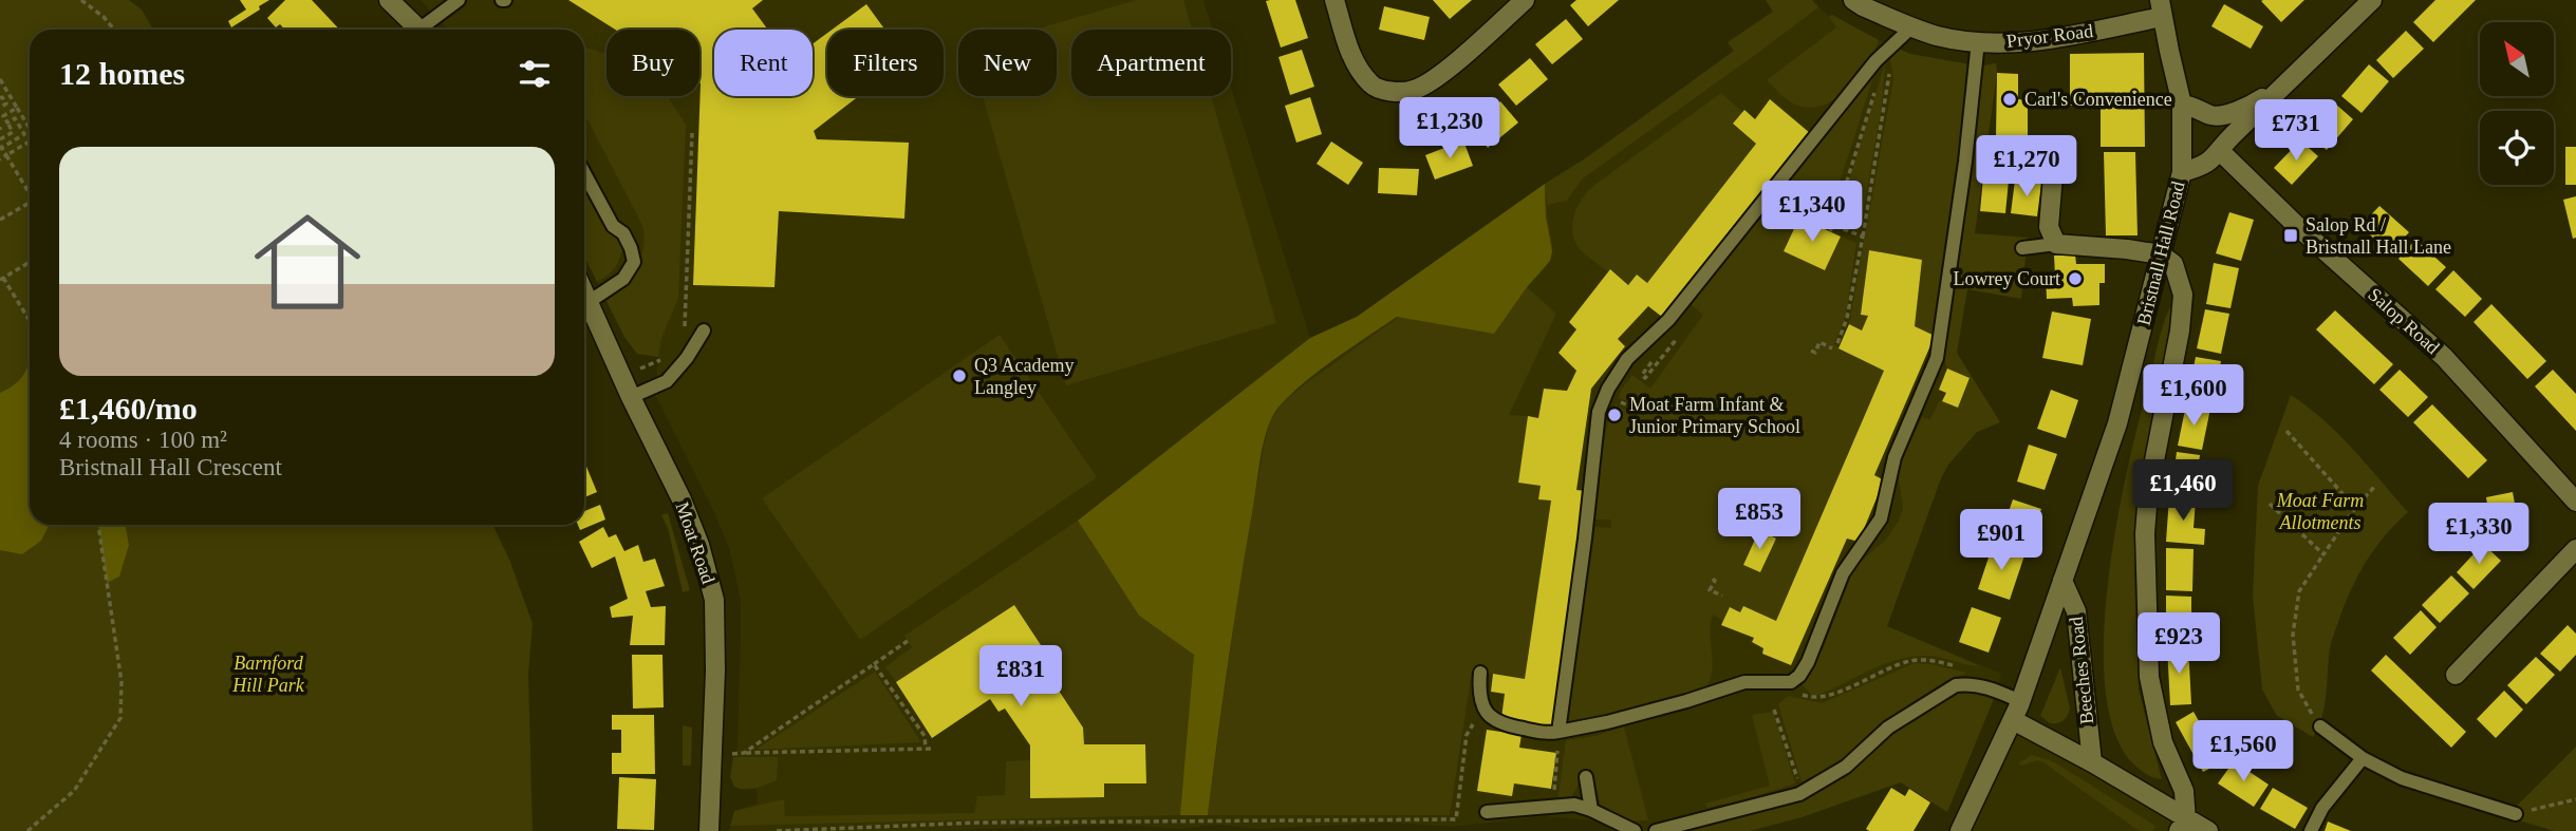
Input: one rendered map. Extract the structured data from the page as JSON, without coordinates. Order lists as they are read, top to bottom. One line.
{"streets":{"street":["Pryor Road","Bristnall Hall Road","Salop Road","Moat Road","Beeches Road"]},"crossings":[["Pryor Road","Bristnall Hall Road"],["Bristnall Hall Road","Beeches Road"]],"parks":["Moat Farm Allotments","Barnford Hill Park"],"places":{"other":["Carl's Convenience","Lowrey Court","Q3 Academy Langley","Moat Farm Infant & Junior Primary School"],"transit":["Salop Rd / Bristnall Hall Lane"]},"north":"top left","page":{"chip":["Buy","Rent","Filters","New","Apartment"],"heading":"12 homes","price":["£1,230","£731","£1,270","£1,340","£1,600","£1,460","£853","£1,330","£901","£923","£831","£1,560"],"list":[{"name":"£1,460/mo","note":"4 rooms · 100 m² · Bristnall Hall Crescent"}]}}
